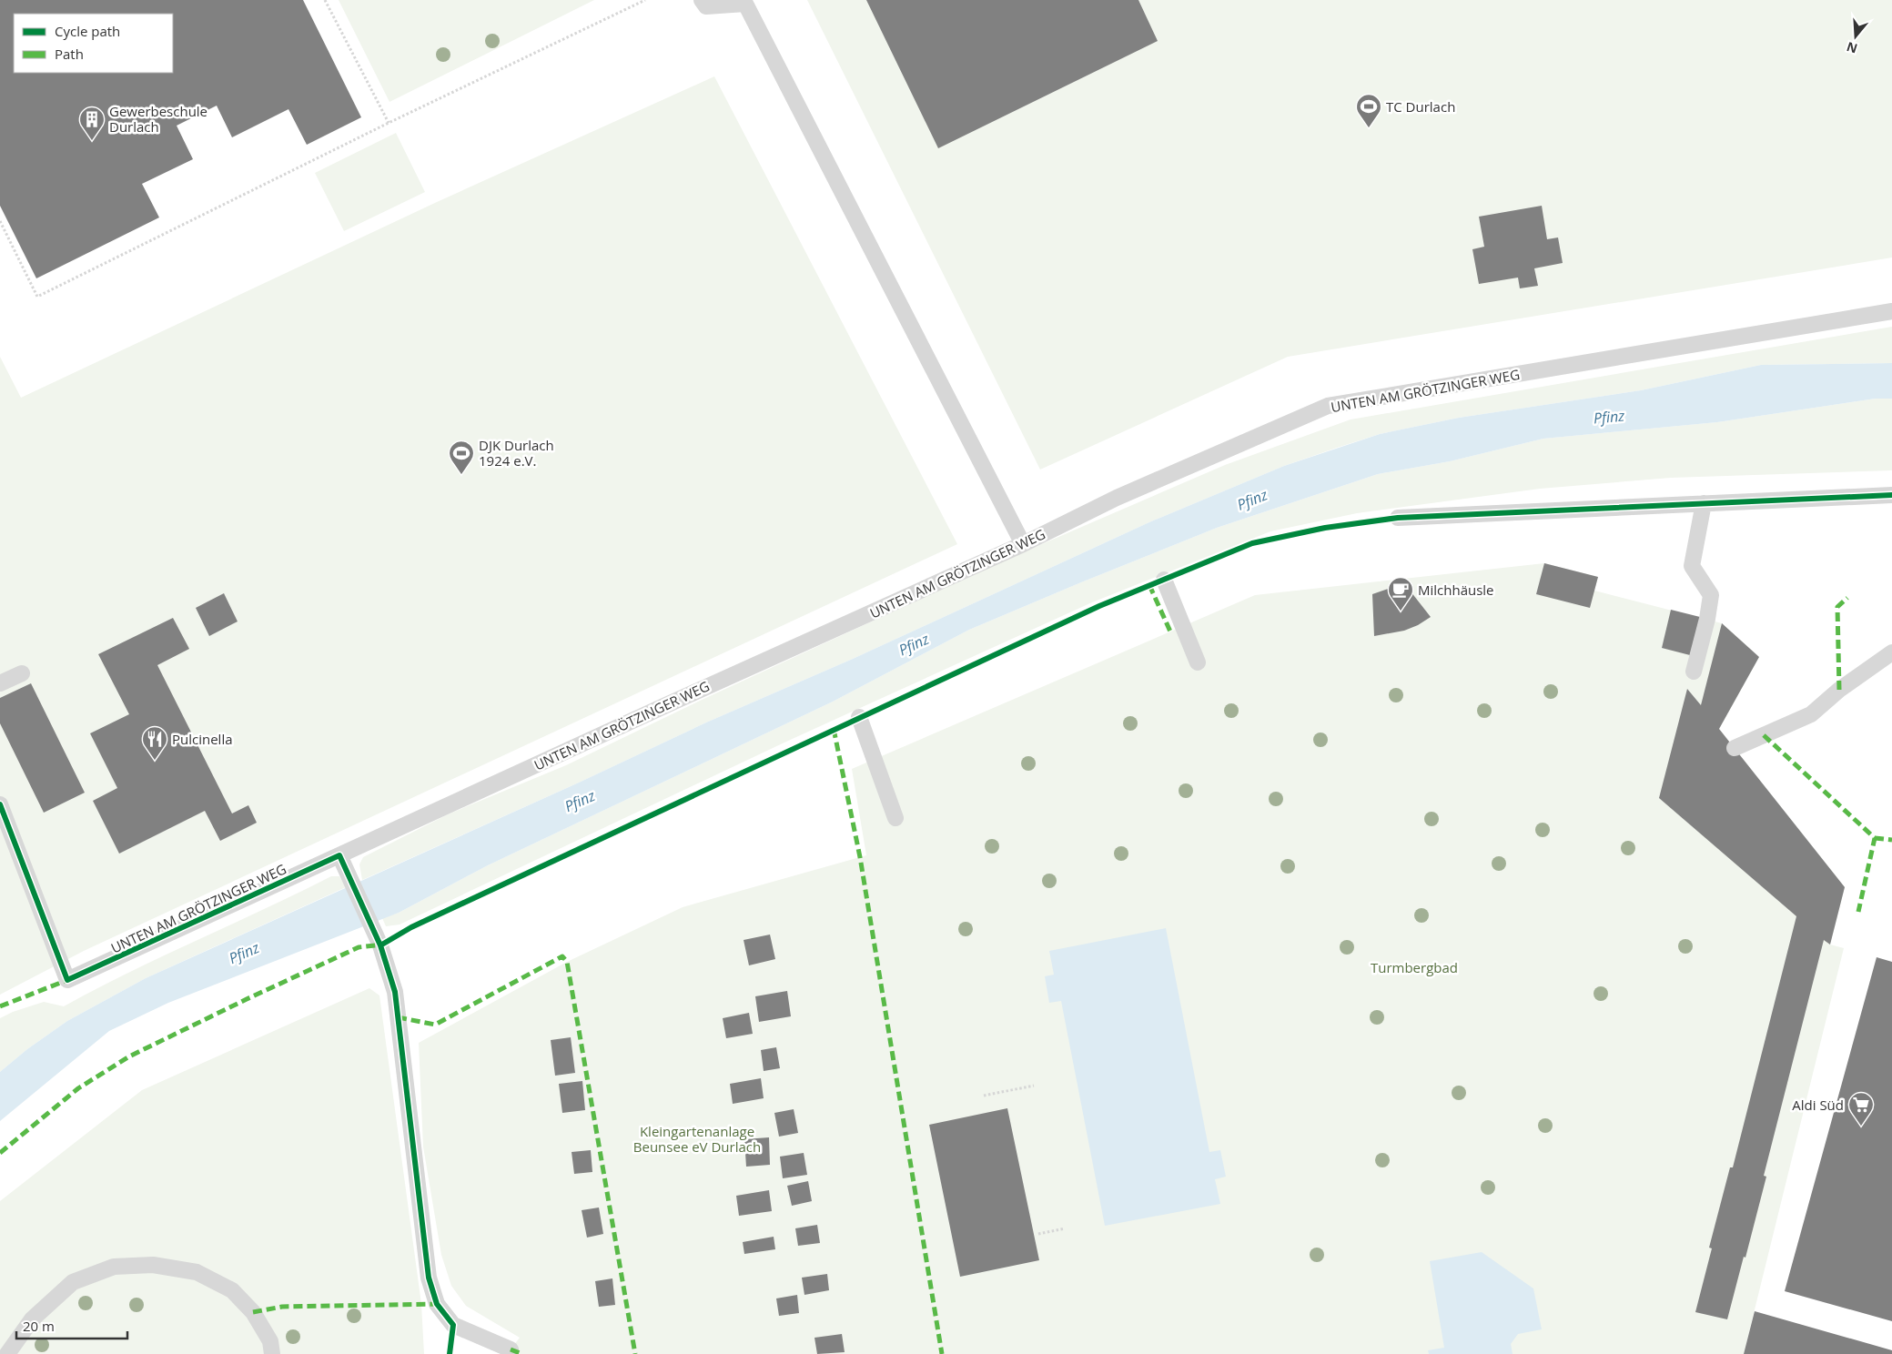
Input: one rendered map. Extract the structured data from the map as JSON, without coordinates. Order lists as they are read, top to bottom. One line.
{"streets":{"lane":["UNTEN AM GRÖTZINGER WEG"]},"water":["Pfinz"],"parks":["Turmbergbad","Kleingartenanlage Beunsee eV Durlach"],"places":{"sports":["TC Durlach","DJK Durlach 1924 e.V."],"building":["Gewerbeschule Durlach"],"cafe":["Milchhäusle"],"restaurant":["Pulcinella"],"supermarket":["Aldi Süd"]},"legend":["Cycle path","Path"],"scale_bar":"20 m","north":"bottom"}
